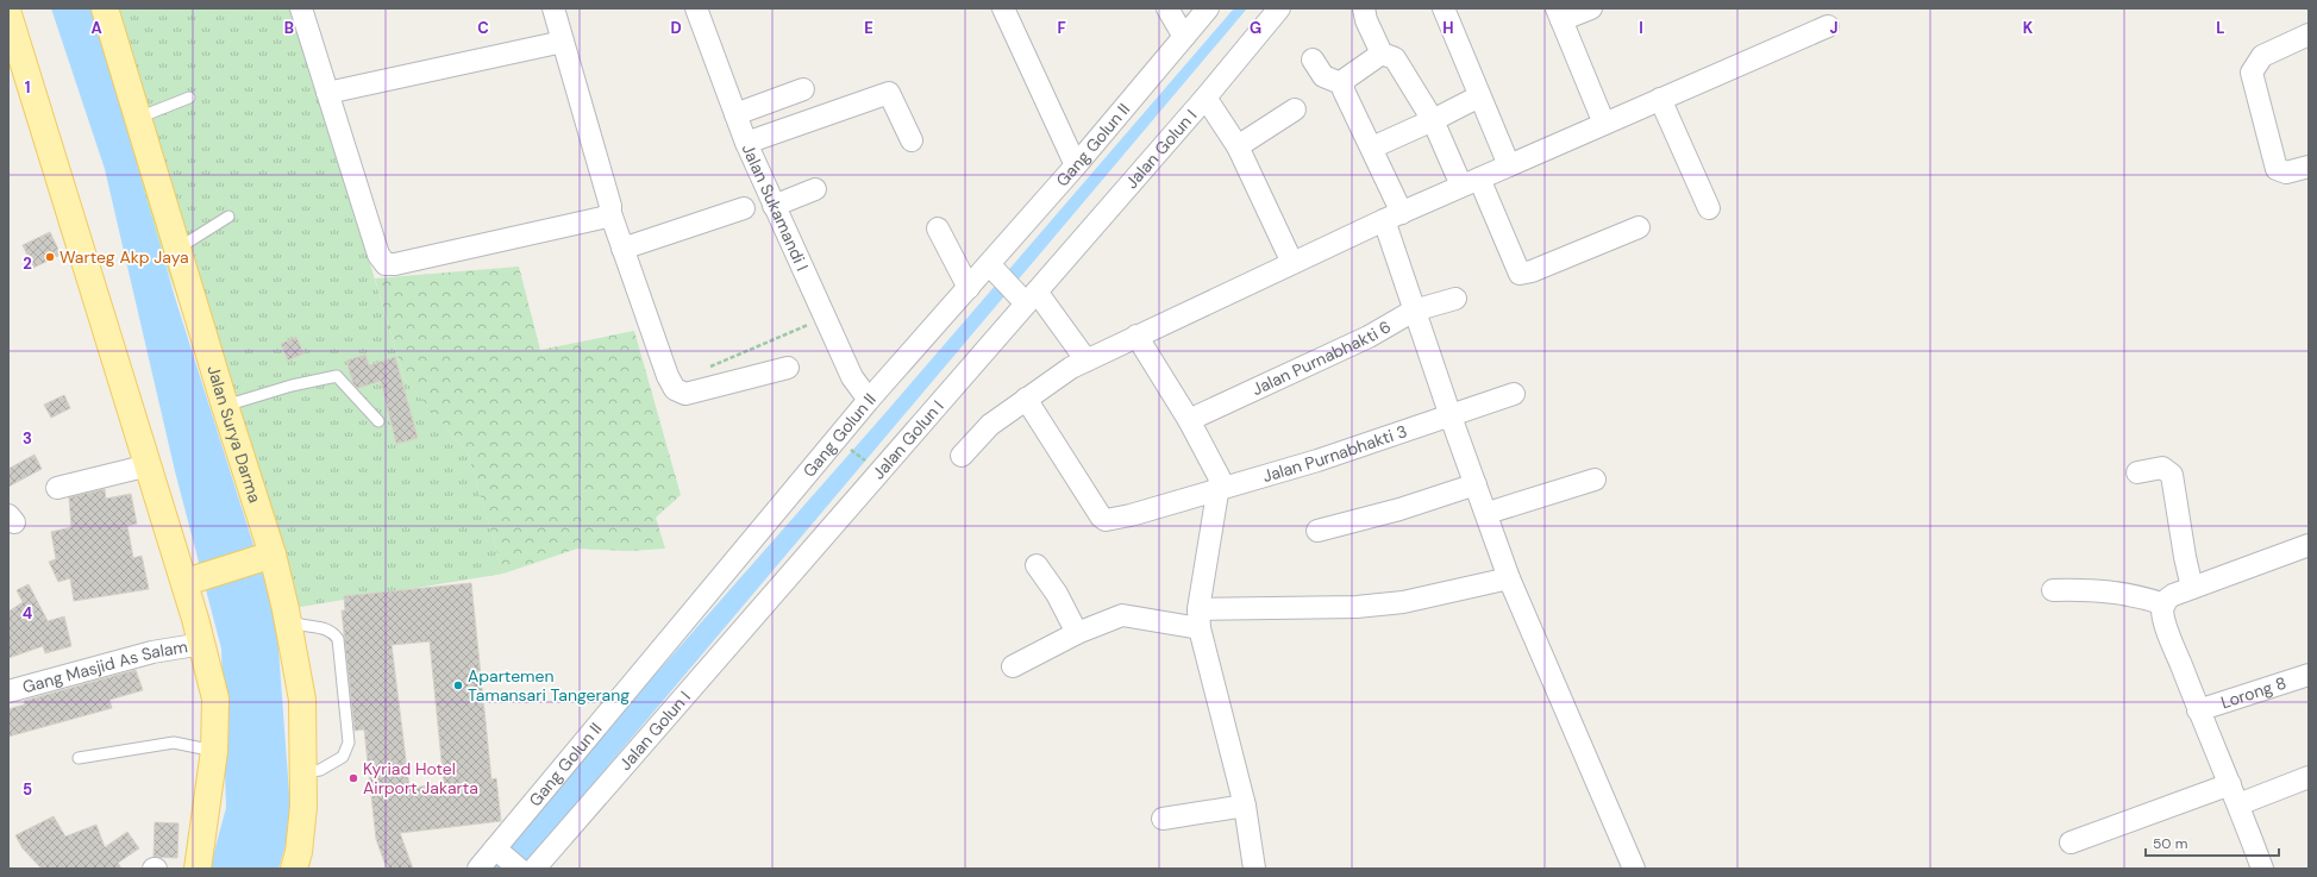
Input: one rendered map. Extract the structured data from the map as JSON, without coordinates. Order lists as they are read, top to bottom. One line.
{"streets":{"main road":["Jalan Surya Darma"],"street":["Gang Golun II","Jalan Golun I","Jalan Sukamandi I","Jalan Purnabhakti 6","Jalan Purnabhakti 3","Gang Masjid As Salam","Lorong 8"]},"crossings":[["Gang Golun II","Jalan Sukamandi I"]],"places":["Warteg Akp Jaya","Apartemen Tamansari Tangerang","Kyriad Hotel Airport Jakarta"],"scale_bar":"50 m","grid":{"columns":["A","B","C","D","E","F","G","H","I","J","K","L"],"rows":["1","2","3","4","5"]}}
